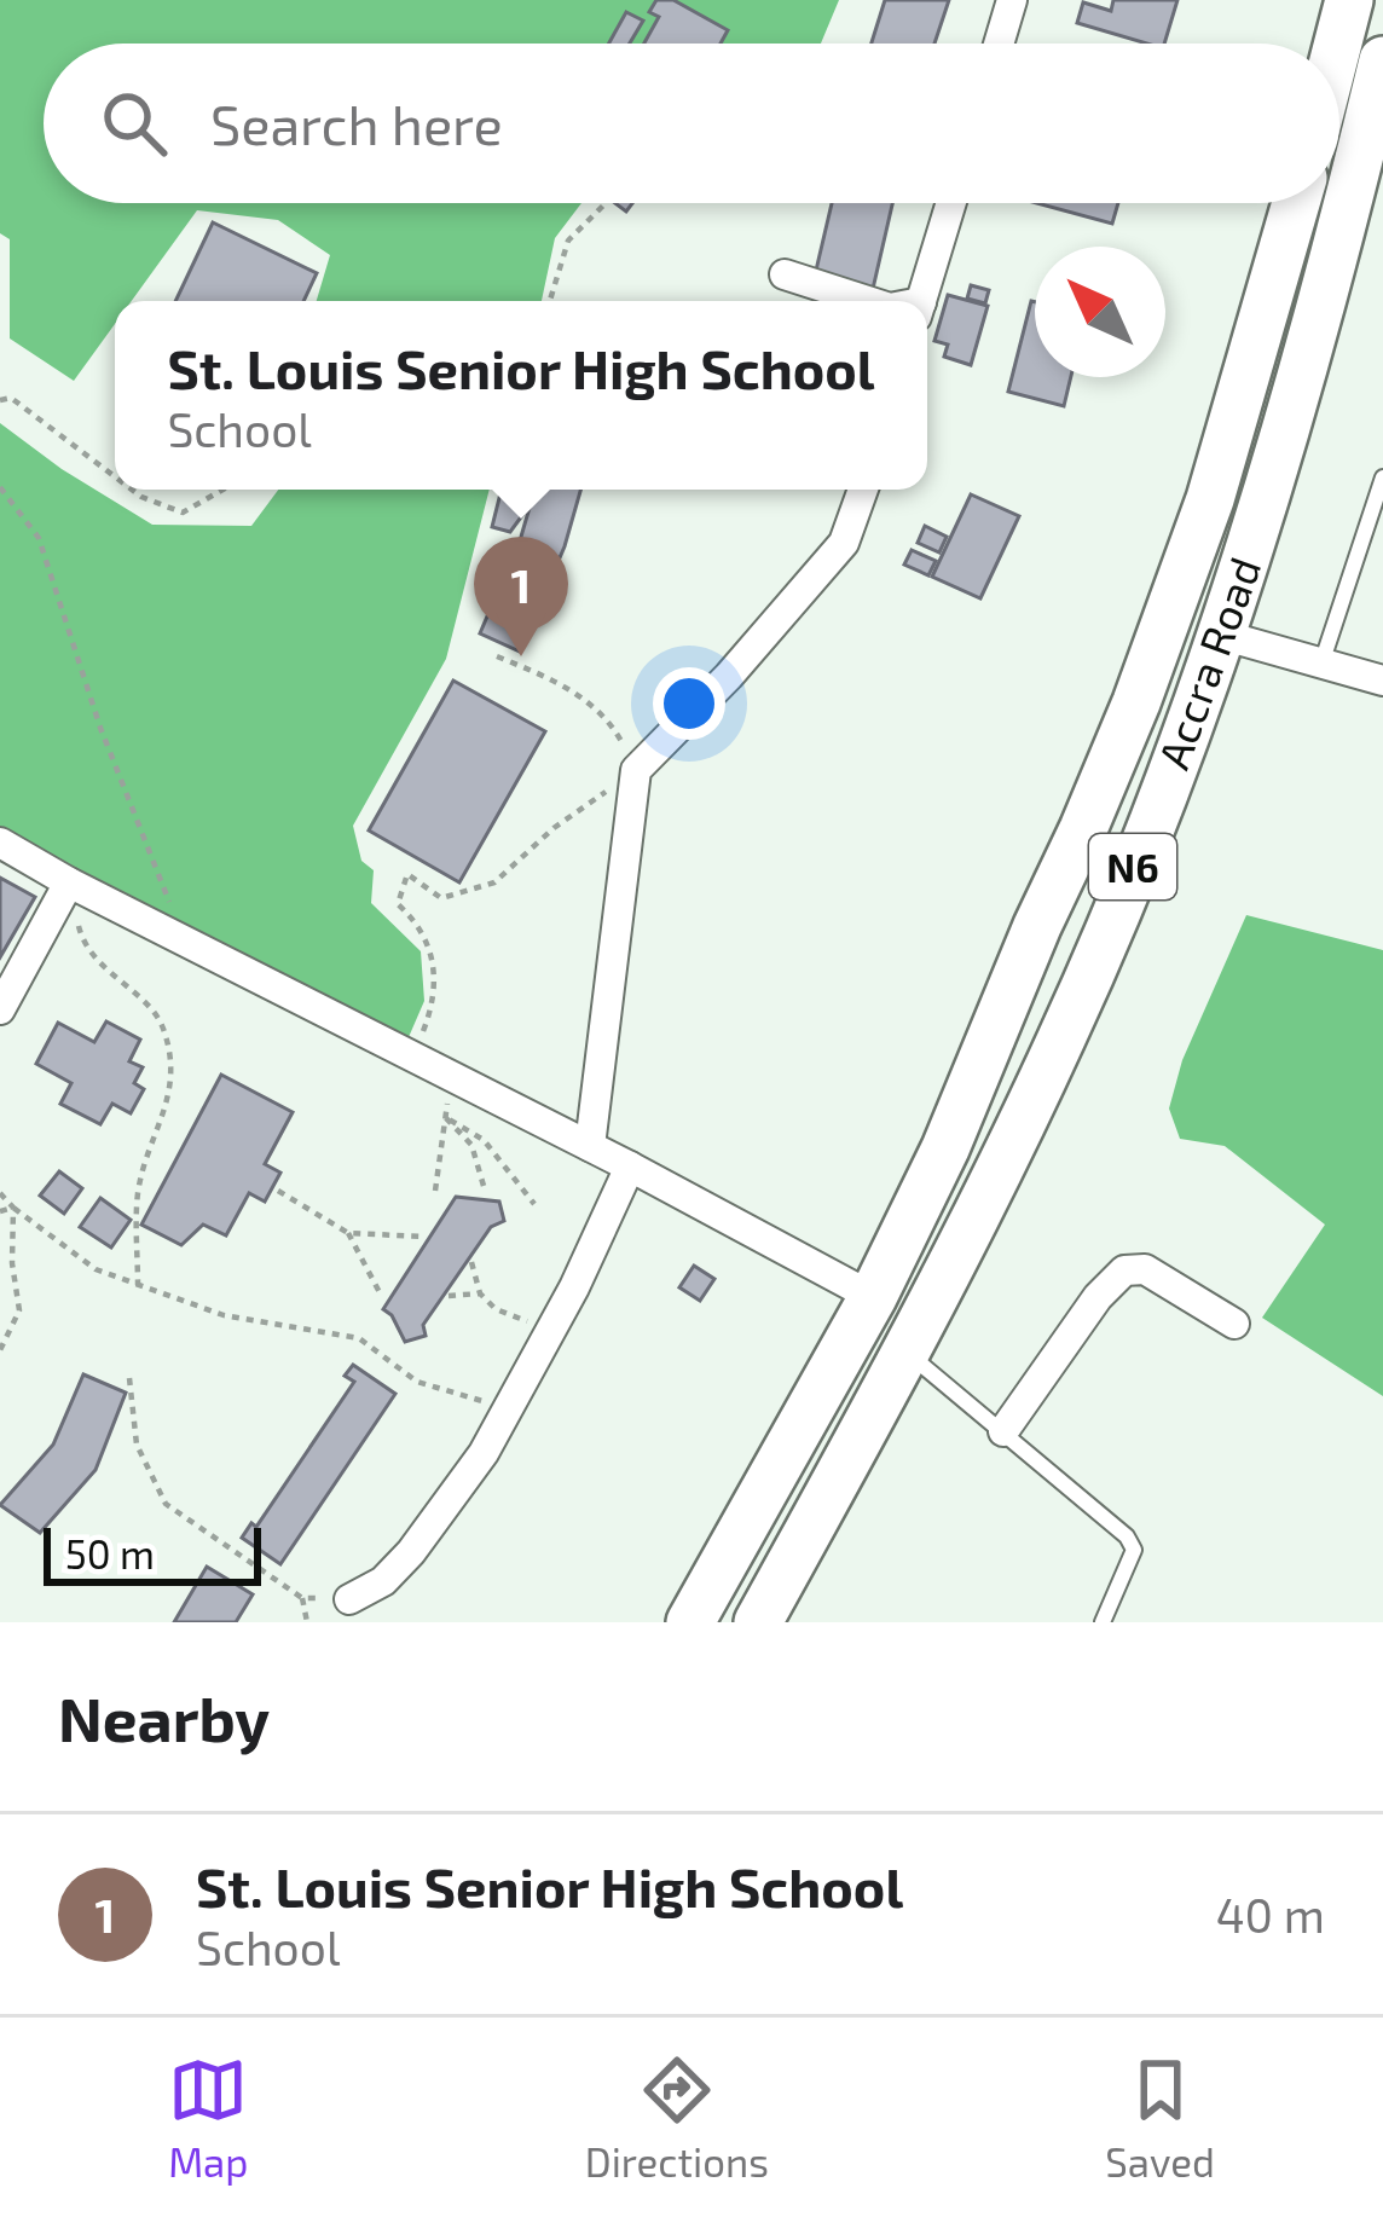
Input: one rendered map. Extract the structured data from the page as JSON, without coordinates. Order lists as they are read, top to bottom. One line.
{"streets":{"highway":["Accra Road","N6"]},"scale_bar":"50 m","north":"top left","page":{"search":"Search here","popup":["St. Louis Senior High School","School"],"pins":"1","scale":"50 m","heading":"Nearby","list":[{"mark":"1","name":"St. Louis Senior High School","note":"School","value":"40 m"}],"nav":["Map","Directions","Saved"]}}
